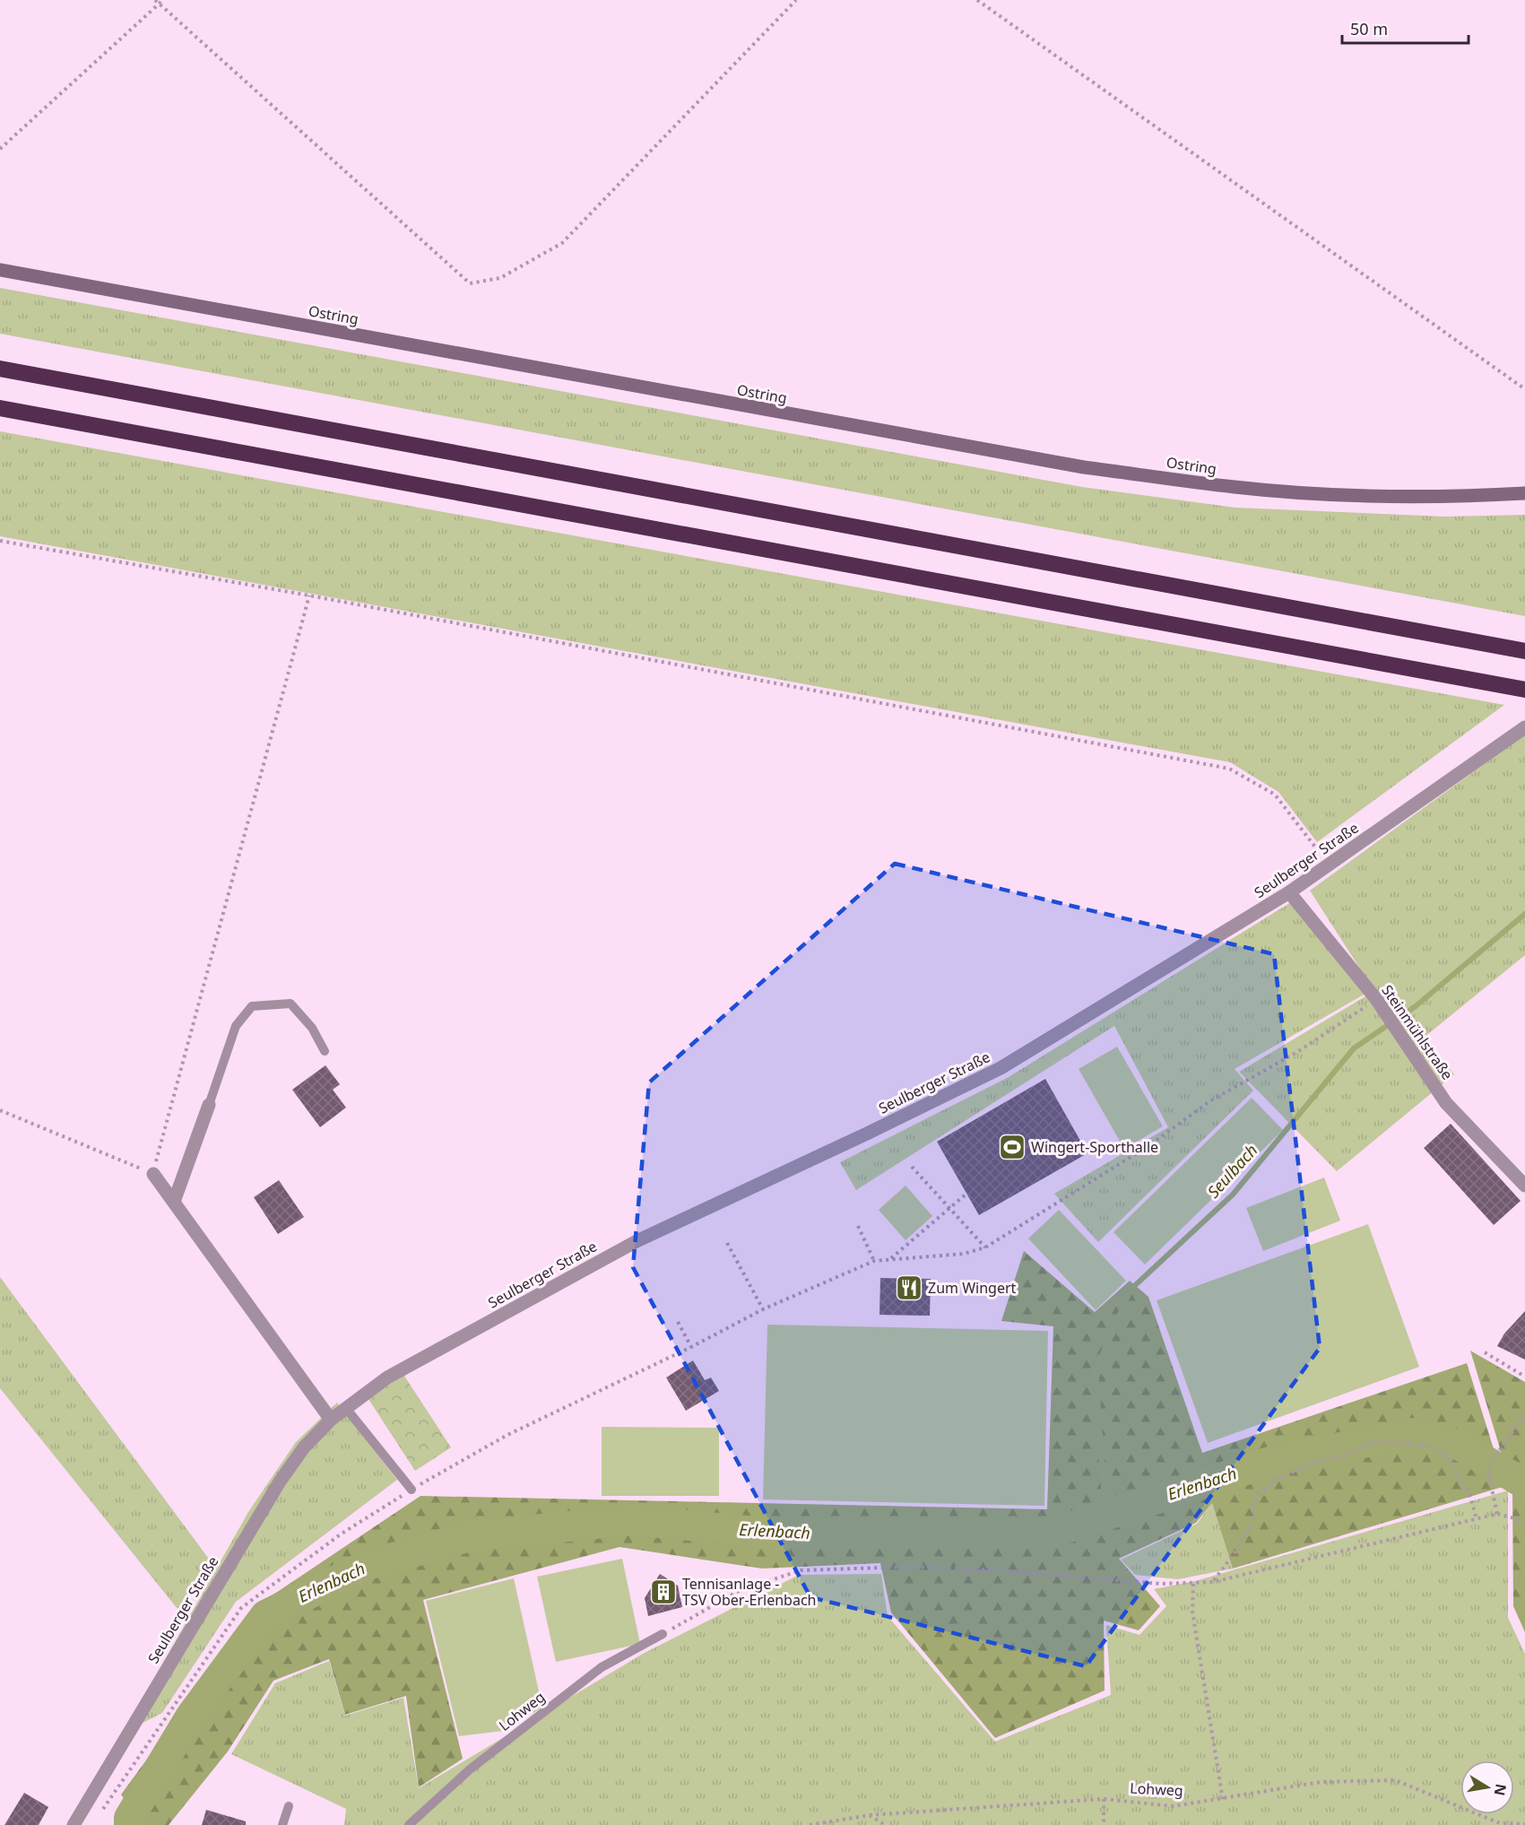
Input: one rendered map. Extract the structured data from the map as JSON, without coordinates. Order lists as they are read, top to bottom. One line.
{"streets":{"main road":["Ostring"],"street":["Seulberger Straße","Steinmühlstraße"],"lane":["Lohweg"]},"crossings":[["Seulberger Straße","Steinmühlstraße"]],"water":["Seulbach","Erlenbach"],"places":{"sports":["Wingert-Sporthalle"],"restaurant":["Zum Wingert"],"building":["Tennisanlage - TSV Ober-Erlenbach"]},"scale_bar":"50 m","north":"right"}
